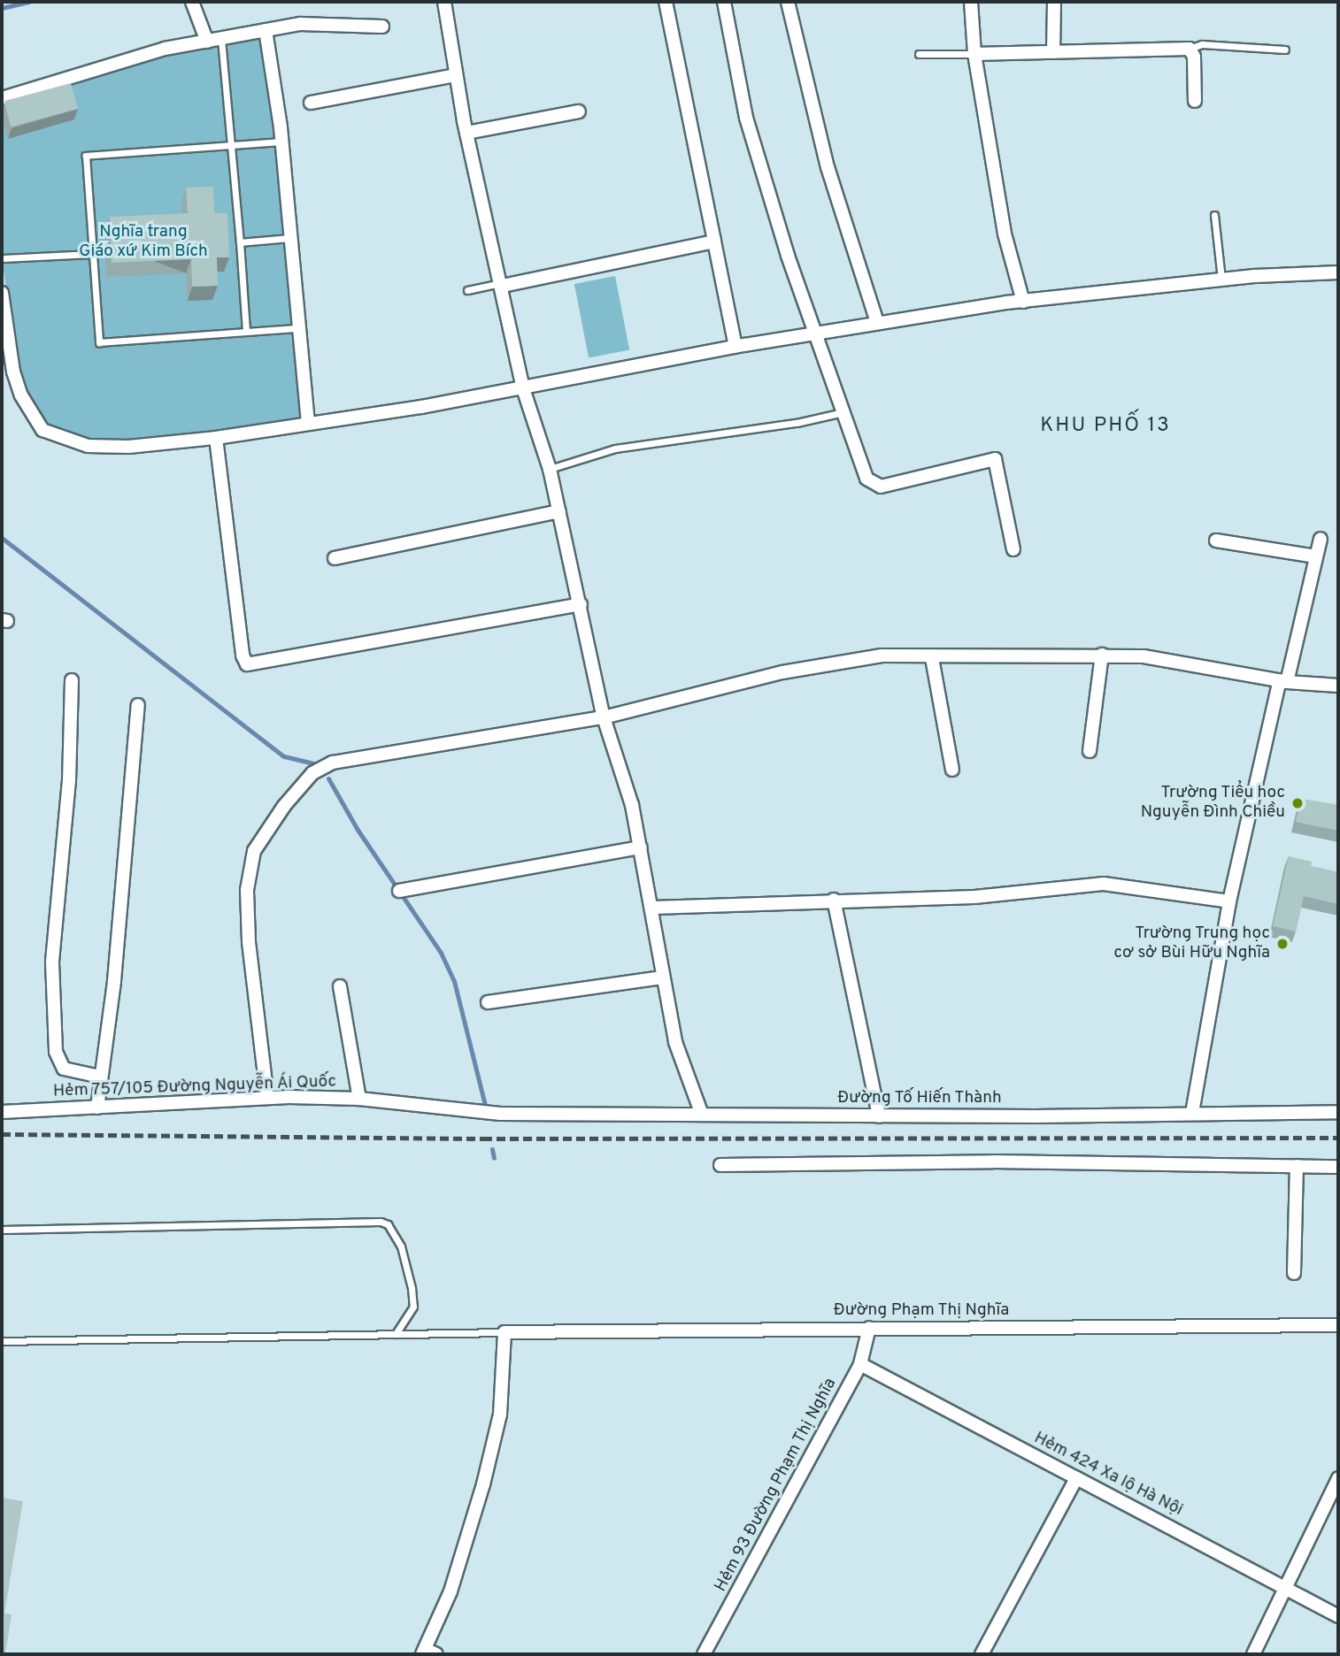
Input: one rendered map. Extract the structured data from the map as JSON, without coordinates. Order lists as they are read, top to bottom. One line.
{"streets":{"street":["Hẻm 757/105 Đường Nguyễn Ái Quốc","Đường Tố Hiến Thành","Đường Phạm Thị Nghĩa","Hẻm 424 Xa lộ Hà Nội","Hẻm 93 Đường Phạm Thị Nghĩa"]},"crossings":[["Hẻm 757/105 Đường Nguyễn Ái Quốc","Đường Tố Hiến Thành"],["Đường Phạm Thị Nghĩa","Hẻm 93 Đường Phạm Thị Nghĩa"],["Hẻm 424 Xa lộ Hà Nội","Hẻm 93 Đường Phạm Thị Nghĩa"]],"districts":["KHU PHỐ 13"],"parks":["Nghĩa trang Giáo xứ Kim Bích"],"places":["Trường Tiểu học Nguyễn Đình Chiều","Trường Trung học cơ sở Bùi Hữu Nghĩa"]}
